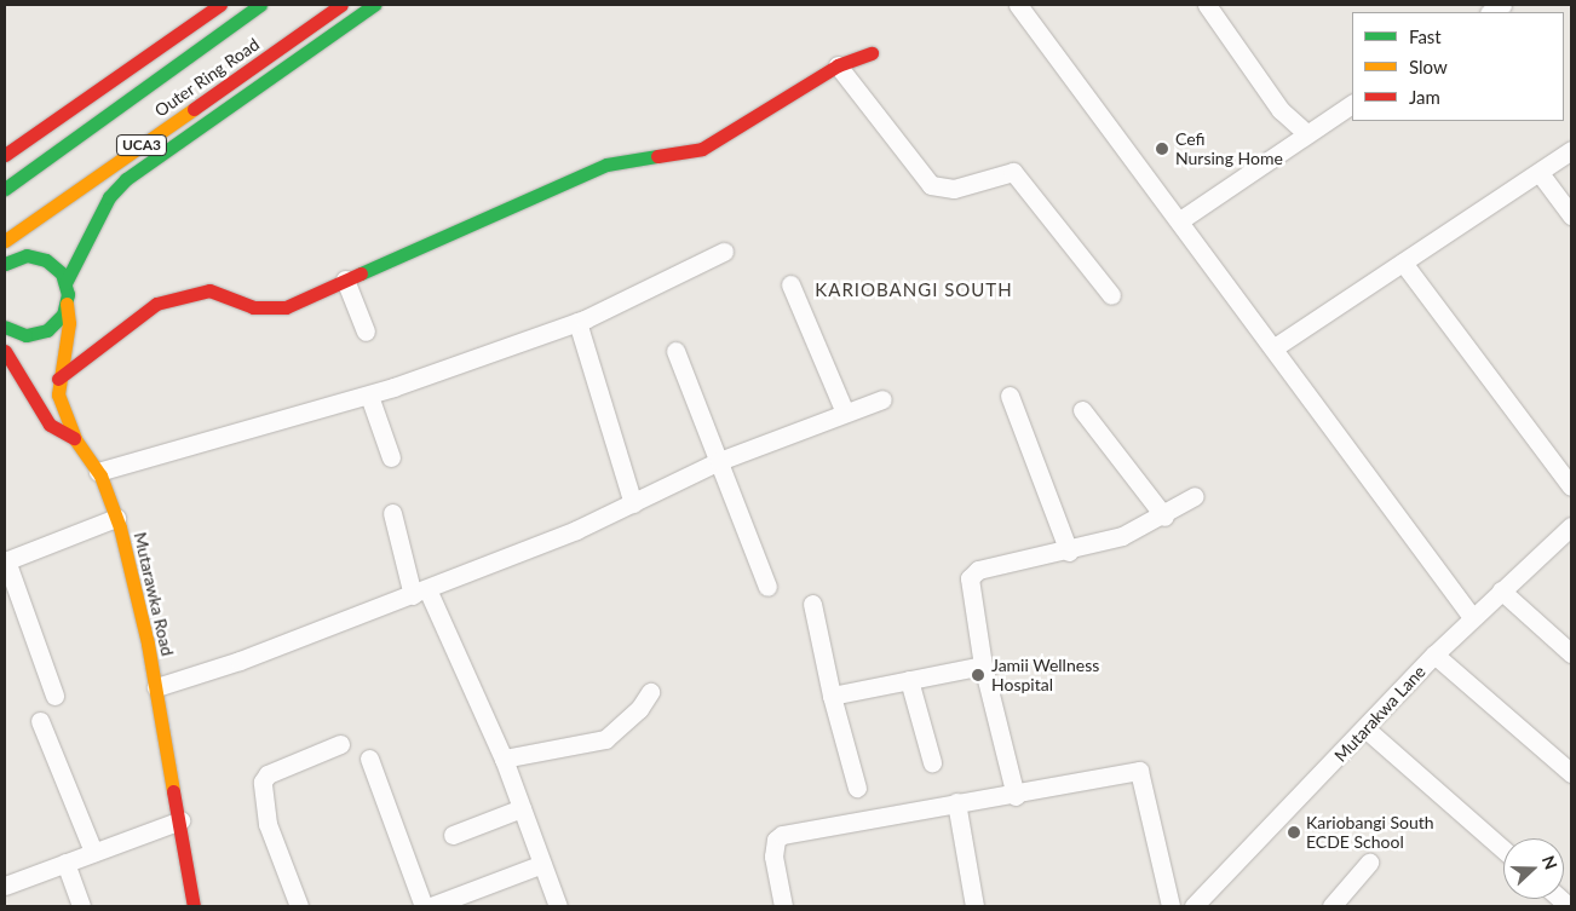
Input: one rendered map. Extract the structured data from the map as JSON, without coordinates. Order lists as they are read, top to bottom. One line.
{"streets":{"street":["Outer Ring Road","UCA3","Mutarawka Road","Mutarakwa Lane"]},"districts":["KARIOBANGI SOUTH"],"places":["Cefi Nursing Home","Jamii Wellness Hospital","Kariobangi South ECDE School"],"legend":["Fast","Slow","Jam"],"north":"right"}
